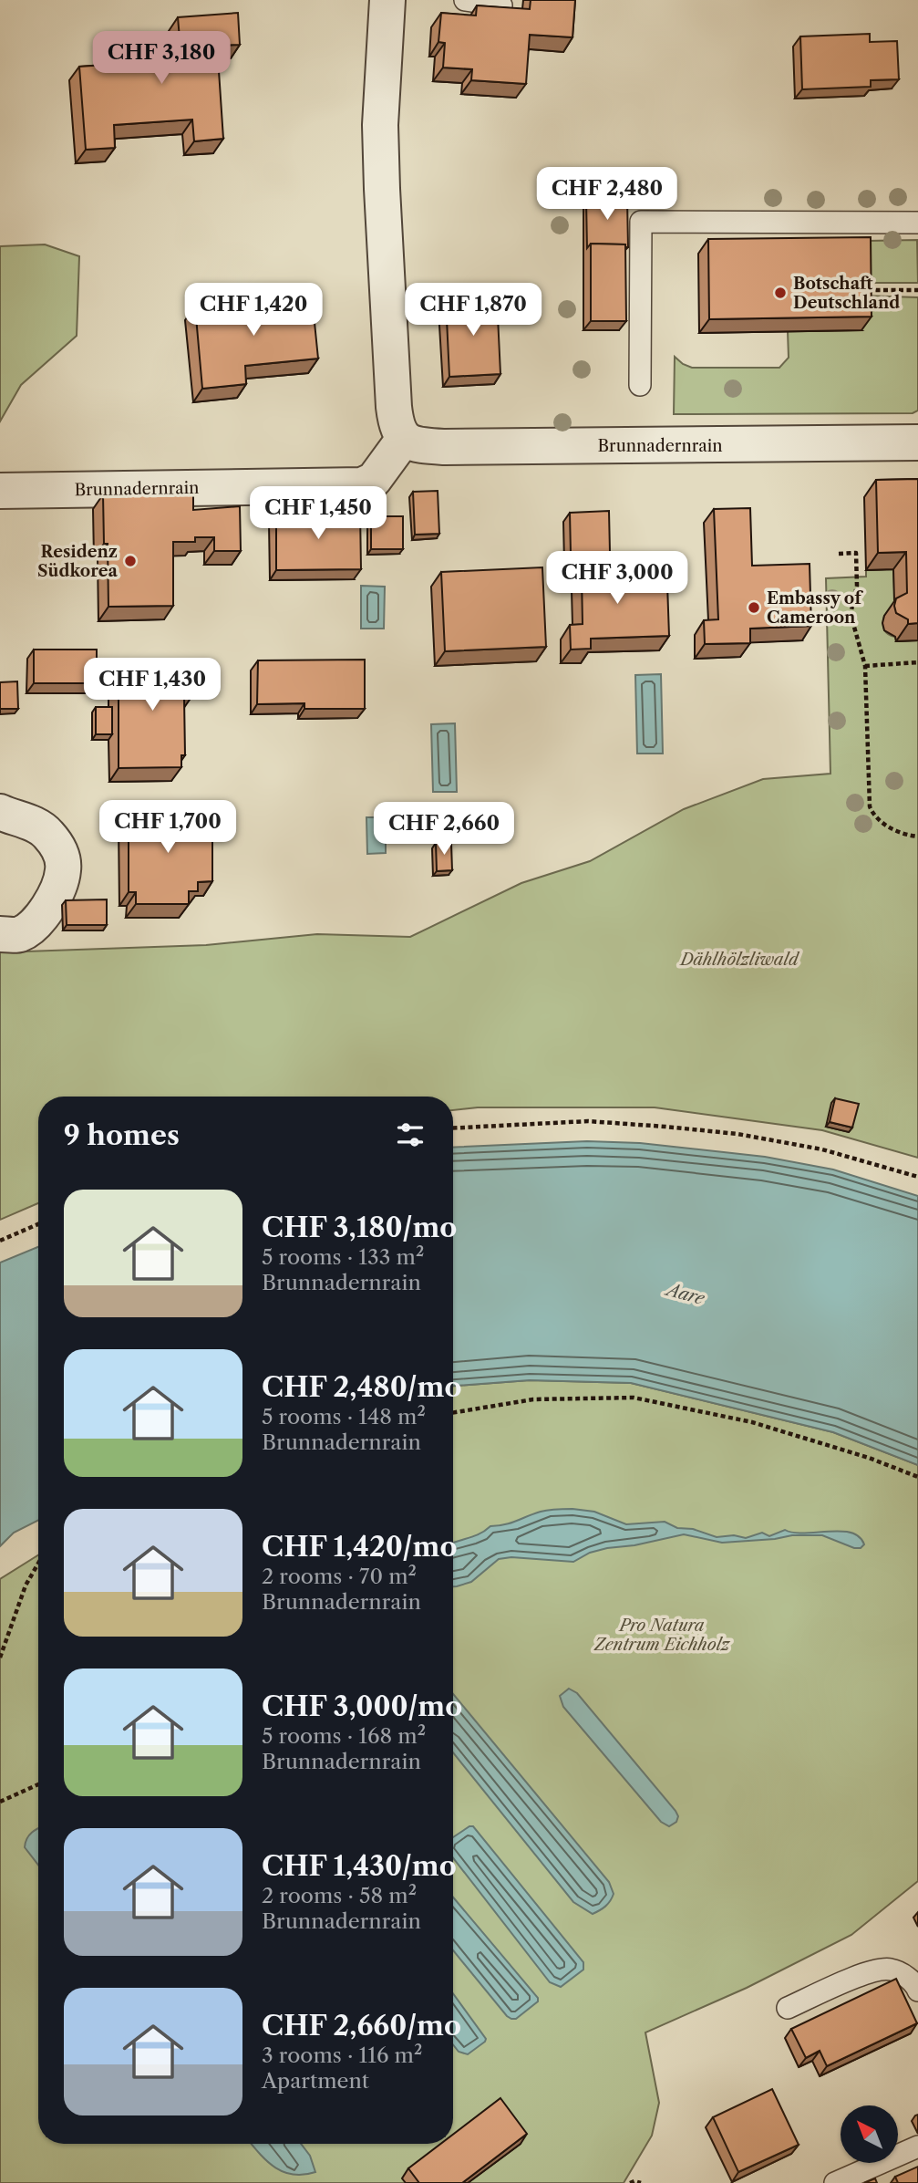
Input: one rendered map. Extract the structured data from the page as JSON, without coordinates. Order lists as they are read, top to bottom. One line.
{"streets":{"street":["Brunnadernrain"]},"water":["Aare"],"parks":["Dählhölzliwald","Pro Natura Zentrum Eichholz"],"places":["Botschaft Deutschland","Residenz Südkorea","Embassy of Cameroon"],"north":"top left","page":{"price":["CHF 3,180","CHF 2,480","CHF 1,420","CHF 1,870","CHF 1,450","CHF 3,000","CHF 1,430","CHF 1,700","CHF 2,660"],"heading":"9 homes","list":[{"name":"CHF 3,180/mo","note":"5 rooms · 133 m² · Brunnadernrain"},{"name":"CHF 2,480/mo","note":"5 rooms · 148 m² · Brunnadernrain"},{"name":"CHF 1,420/mo","note":"2 rooms · 70 m² · Brunnadernrain"},{"name":"CHF 3,000/mo","note":"5 rooms · 168 m² · Brunnadernrain"},{"name":"CHF 1,430/mo","note":"2 rooms · 58 m² · Brunnadernrain"},{"name":"CHF 2,660/mo","note":"3 rooms · 116 m² · Apartment"}]}}
